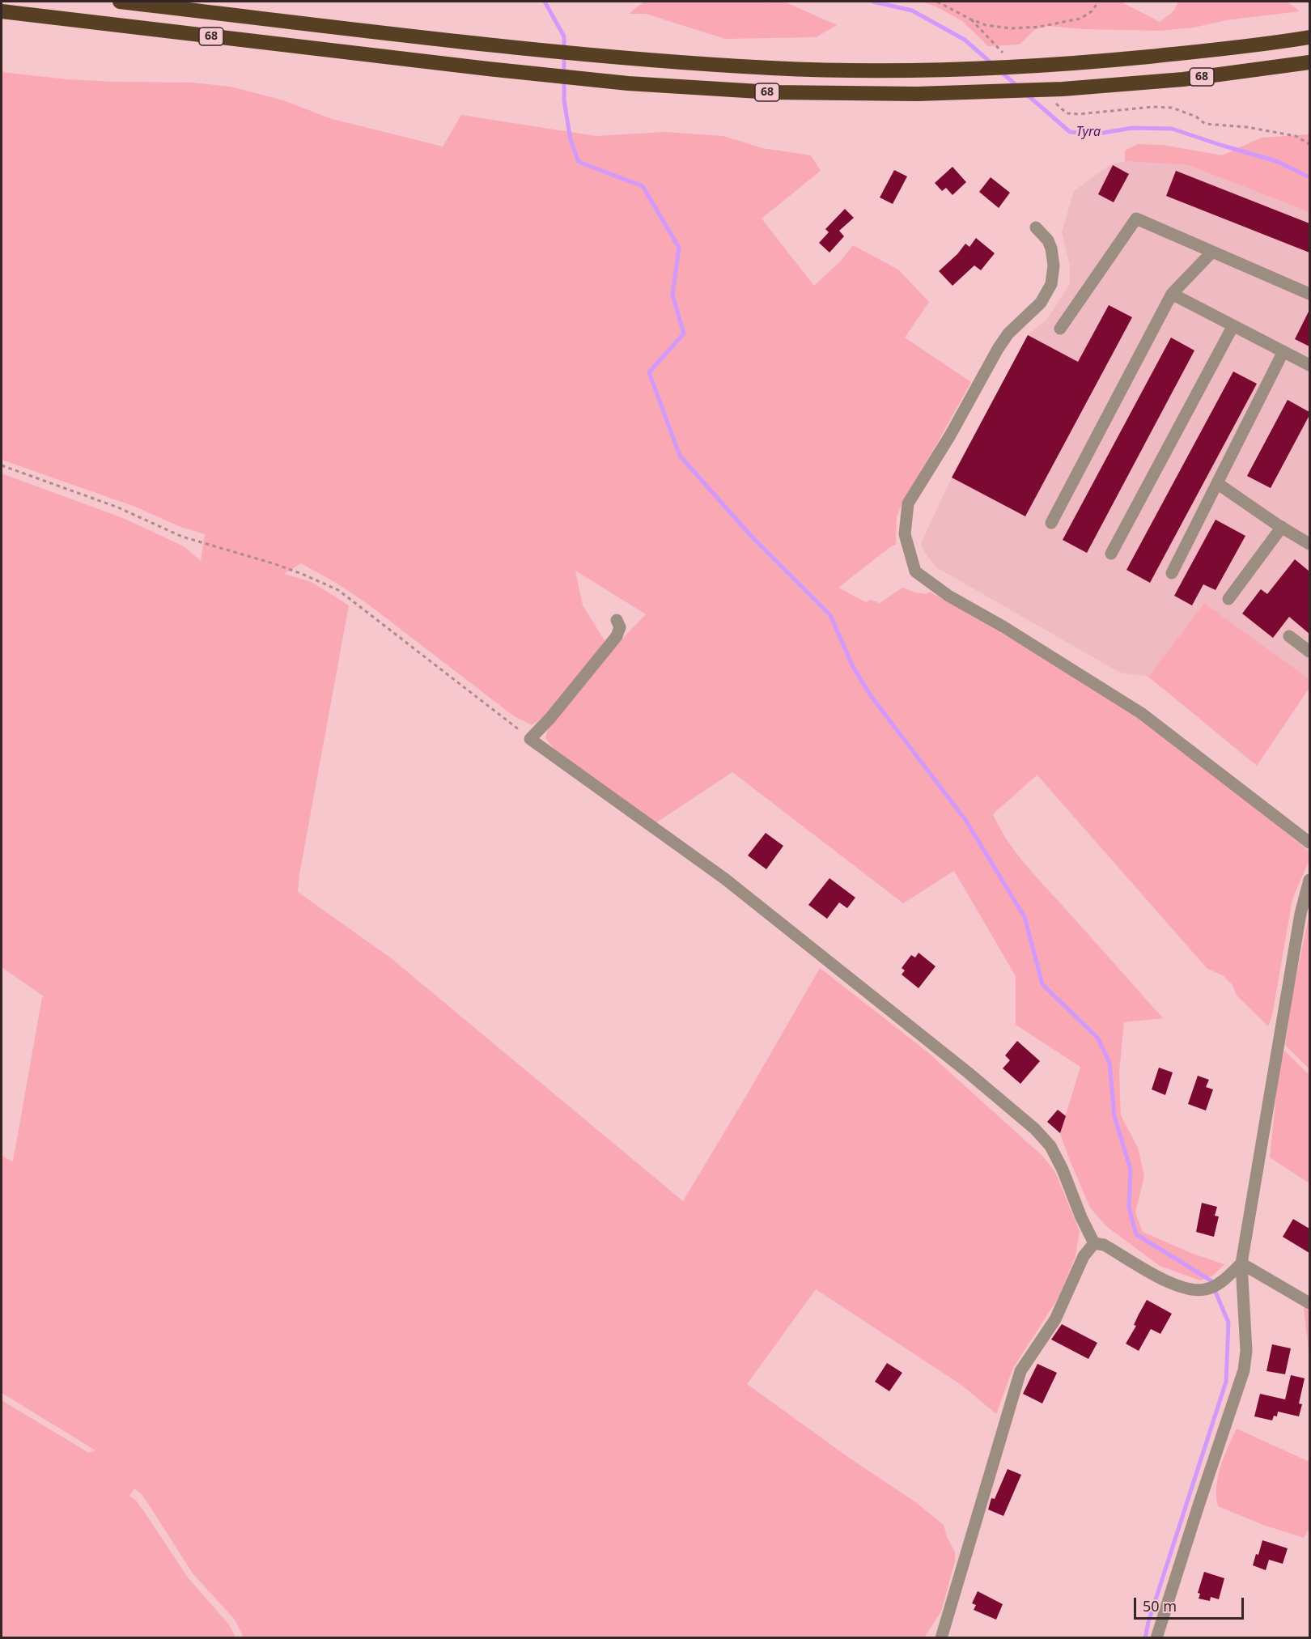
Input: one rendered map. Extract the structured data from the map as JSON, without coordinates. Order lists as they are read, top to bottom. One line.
{"streets":{"highway":["68"]},"water":["Tyra"],"scale_bar":"50 m"}
